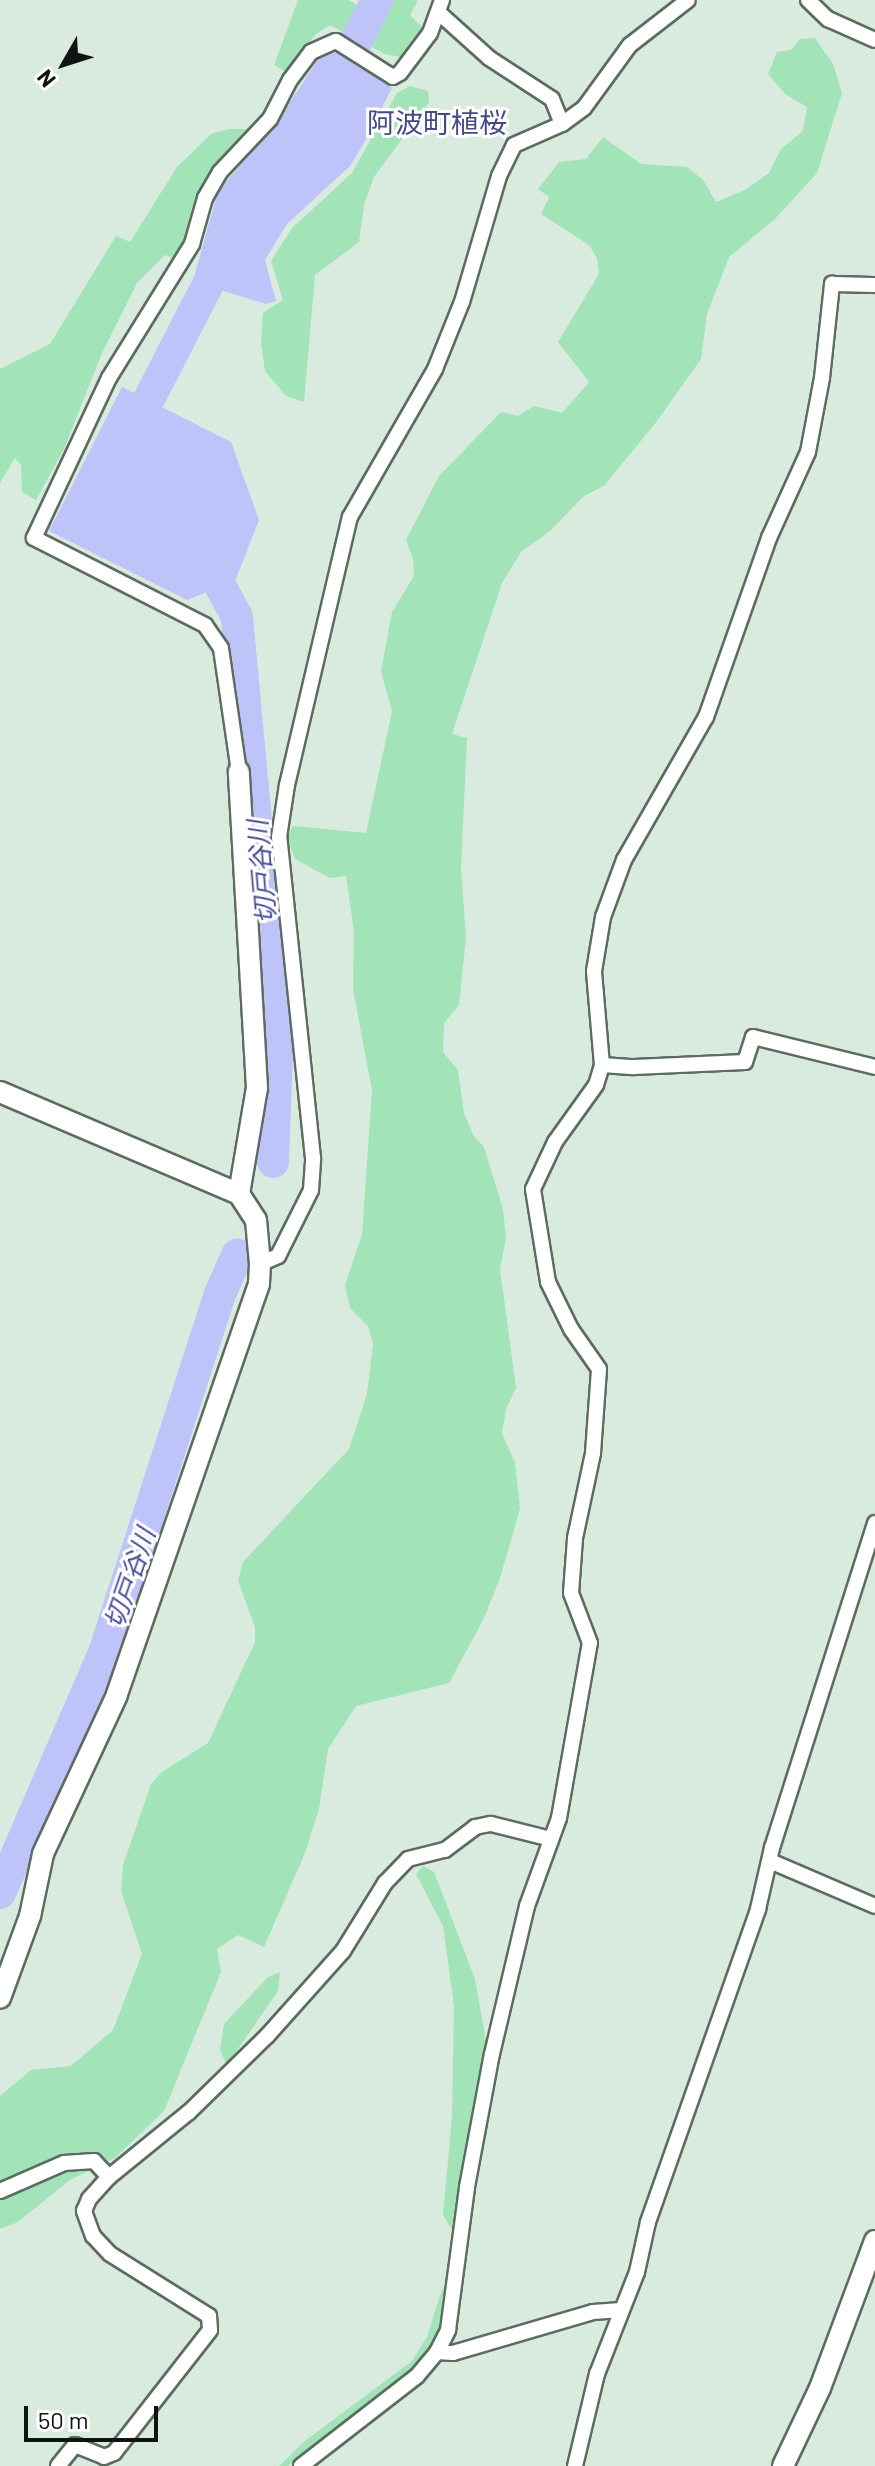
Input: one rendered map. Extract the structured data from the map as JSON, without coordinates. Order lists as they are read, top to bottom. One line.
{"districts":["阿波町植桜"],"water":["切戸谷川"],"scale_bar":"50 m","north":"bottom left"}
